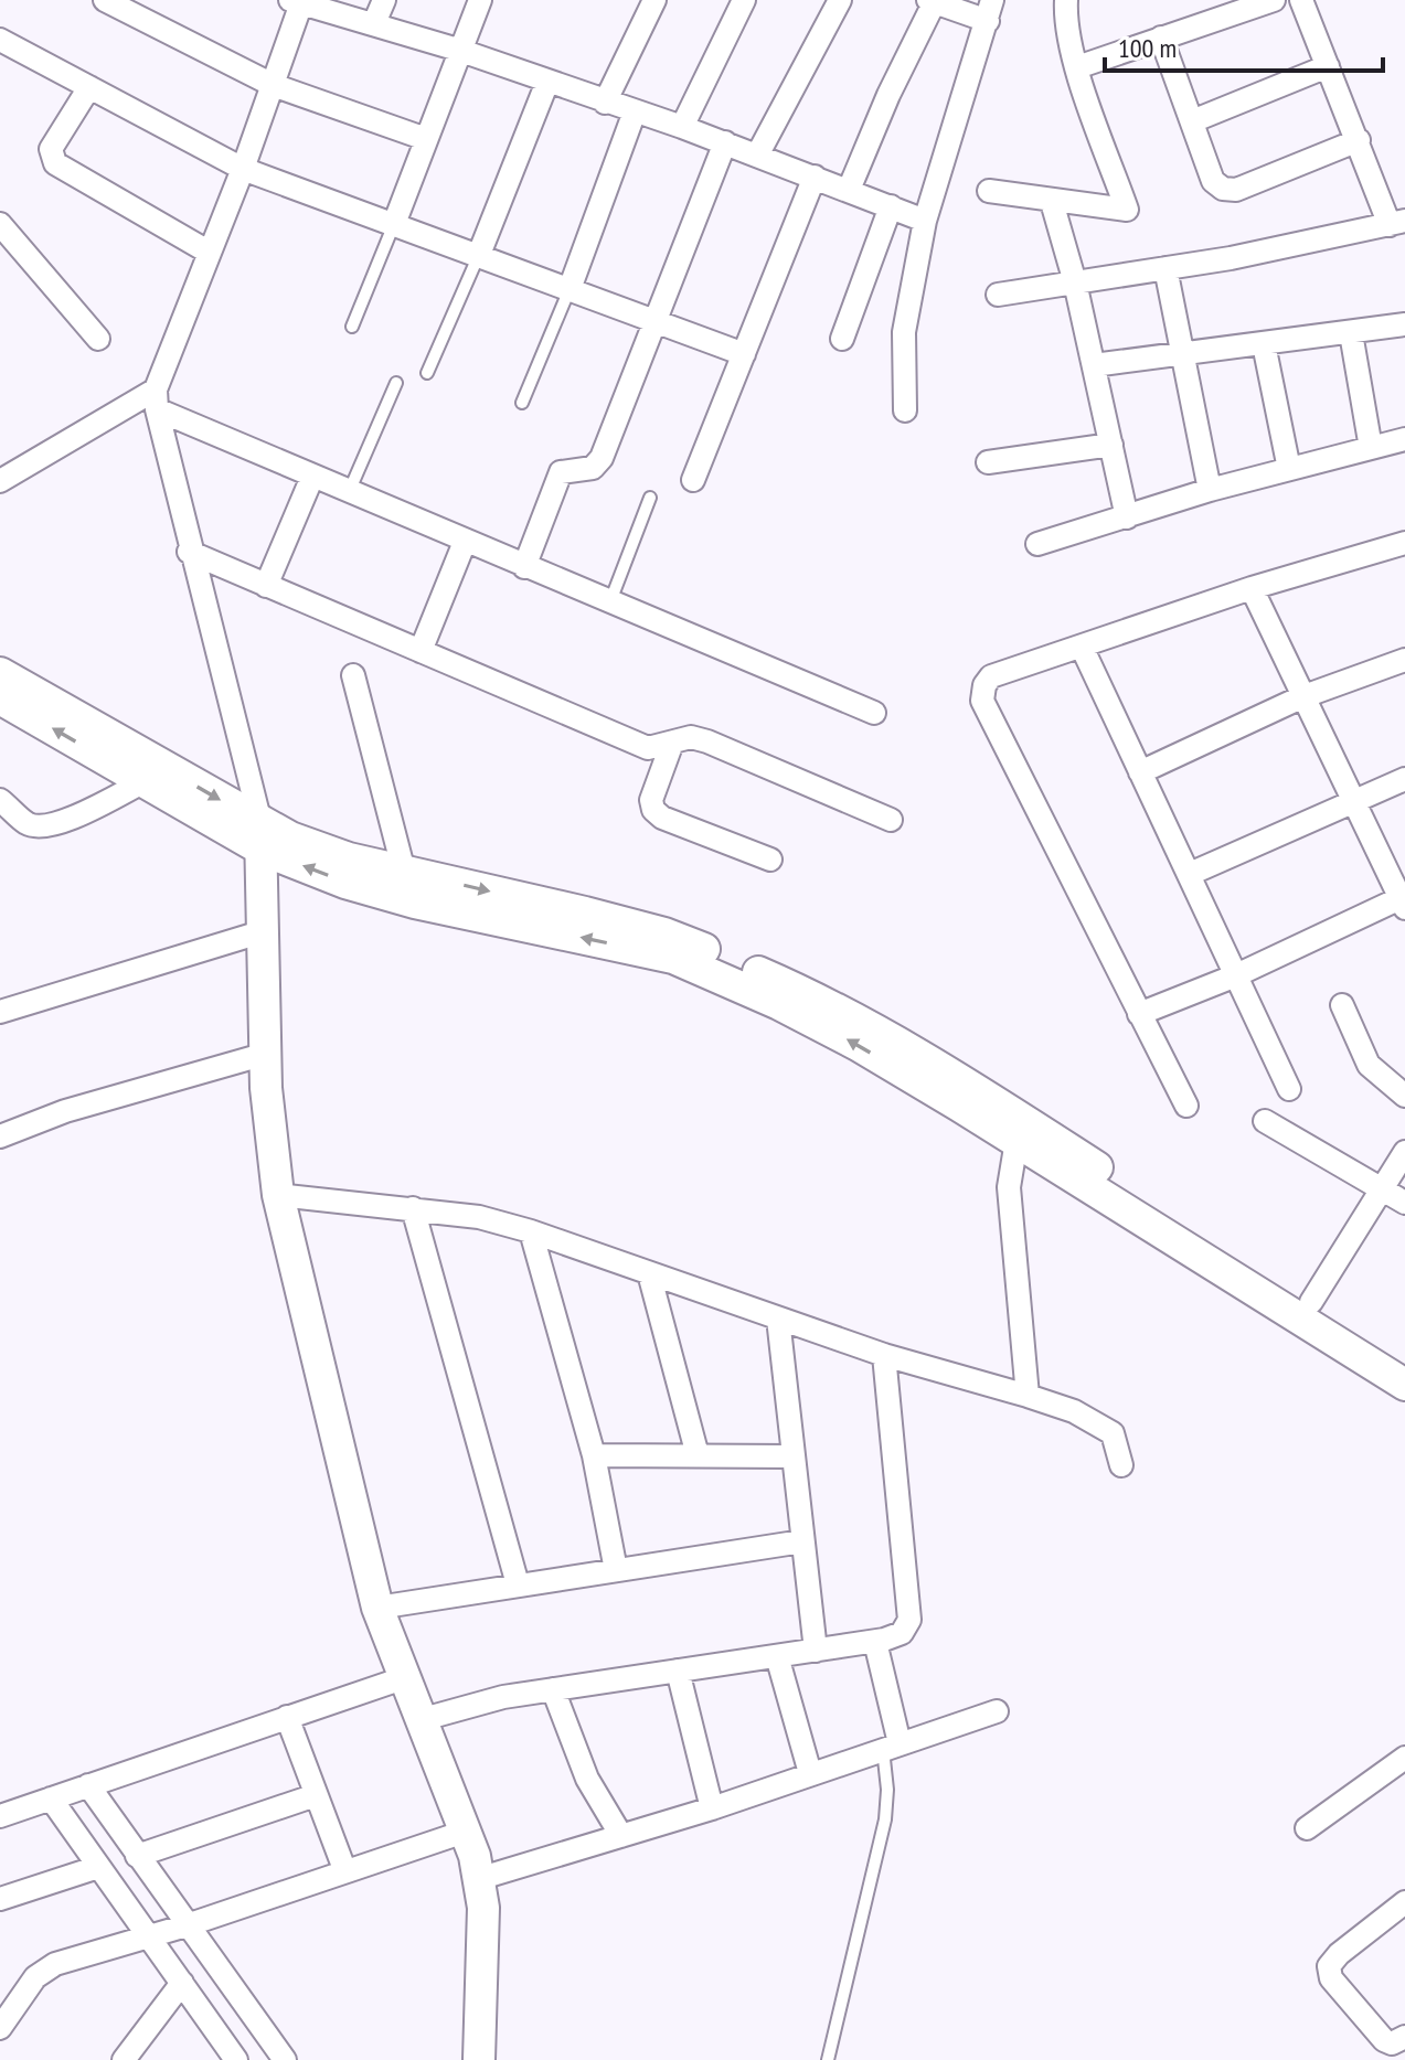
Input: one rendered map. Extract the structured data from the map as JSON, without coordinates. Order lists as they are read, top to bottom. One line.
{"scale_bar":"100 m"}
